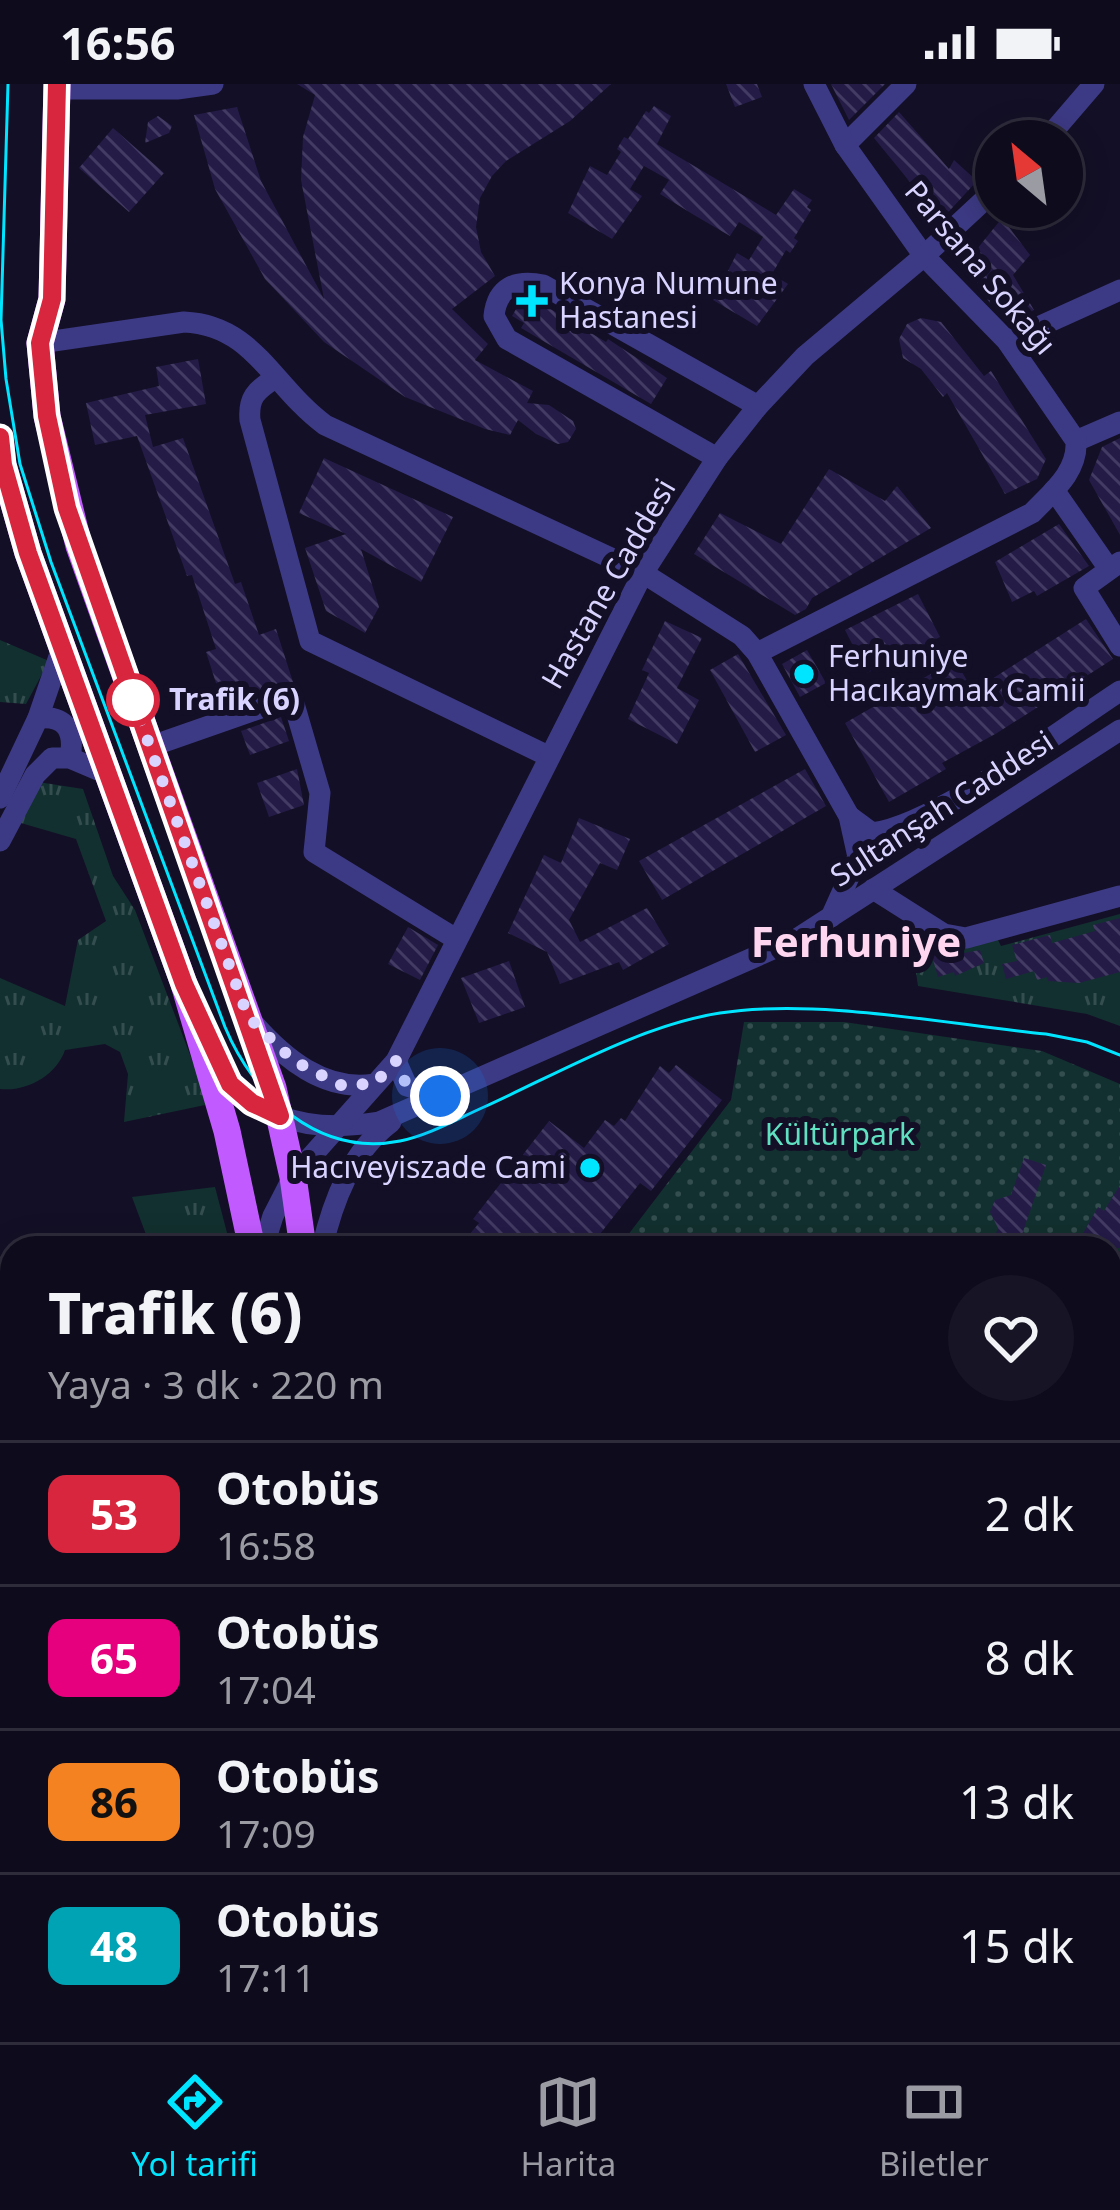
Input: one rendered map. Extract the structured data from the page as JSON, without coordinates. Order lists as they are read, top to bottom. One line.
{"streets":{"street":["Parsana Sokağı","Hastane Caddesi","Sultanşah Caddesi"]},"crossings":[["Parsana Sokağı","Hastane Caddesi"]],"districts":["Ferhuniye"],"parks":["Kültürpark"],"places":{"health":["Konya Numune Hastanesi"],"other":["Ferhuniye Hacıkaymak Camii","Trafik (6)","Hacıveyiszade Cami"]},"lines":["bus line 53"],"north":"top left","page":{"status":"16:56","heading":["Trafik (6)","Yaya · 3 dk · 220 m"],"list":[{"mark":"53","name":"Otobüs","note":"16:58","value":"2 dk"},{"mark":"65","name":"Otobüs","note":"17:04","value":"8 dk"},{"mark":"86","name":"Otobüs","note":"17:09","value":"13 dk"},{"mark":"48","name":"Otobüs","note":"17:11","value":"15 dk"}],"tabs":["Yol tarifi","Harita","Biletler"]}}
